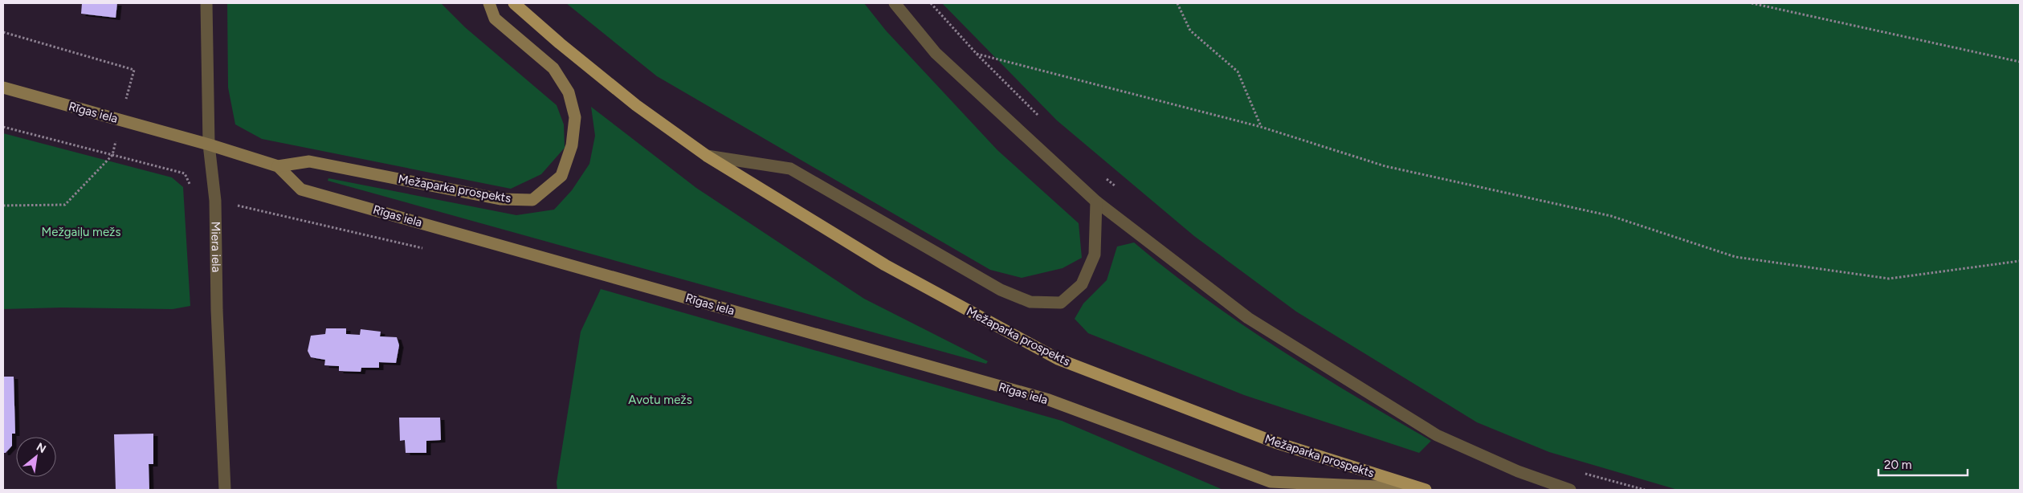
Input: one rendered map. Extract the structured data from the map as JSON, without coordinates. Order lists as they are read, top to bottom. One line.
{"streets":{"main road":["Mežaparka prospekts"],"street":["Rīgas iela","Miera iela"]},"crossings":[["Rīgas iela","Mežaparka prospekts"],["Rīgas iela","Miera iela"]],"parks":["Mežgaiļu mežs","Avotu mežs"],"scale_bar":"20 m","north":"top right"}
